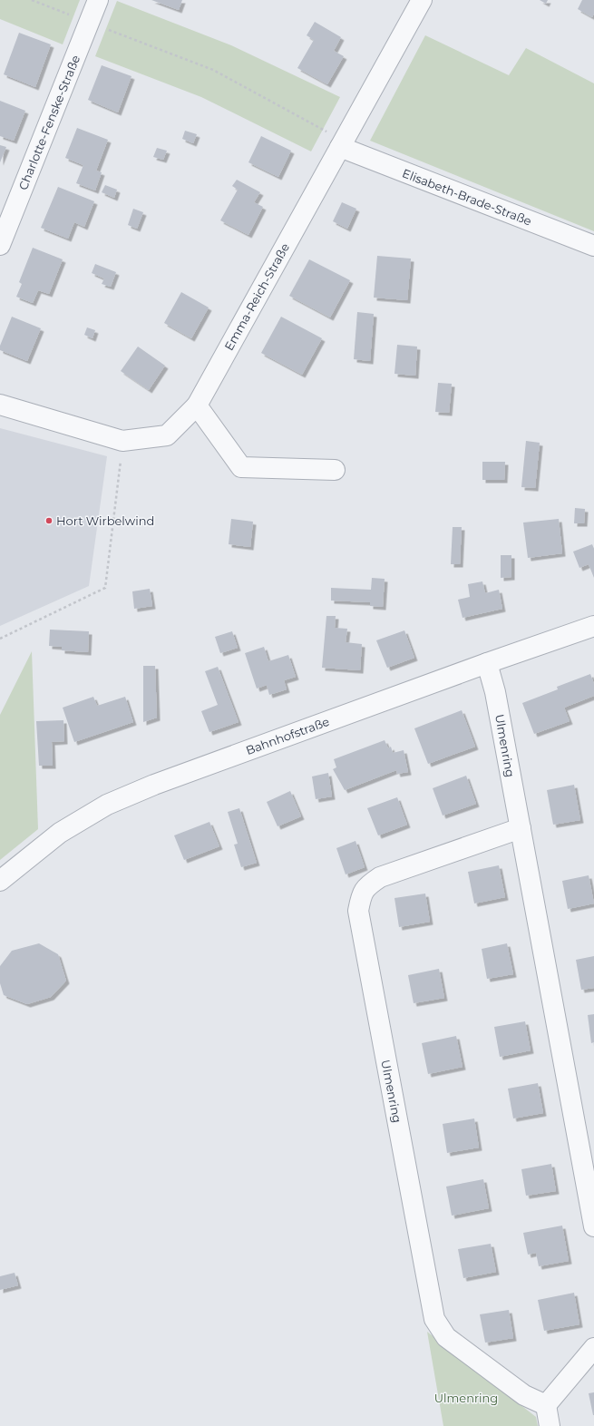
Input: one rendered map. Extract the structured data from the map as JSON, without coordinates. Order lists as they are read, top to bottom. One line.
{"streets":{"street":["Charlotte-Fenske-Straße","Elisabeth-Brade-Straße","Emma-Reich-Straße","Bahnhofstraße","Ulmenring"]},"crossings":[["Elisabeth-Brade-Straße","Emma-Reich-Straße"],["Bahnhofstraße","Ulmenring"]],"parks":["Ulmenring"],"places":["Hort Wirbelwind"]}
